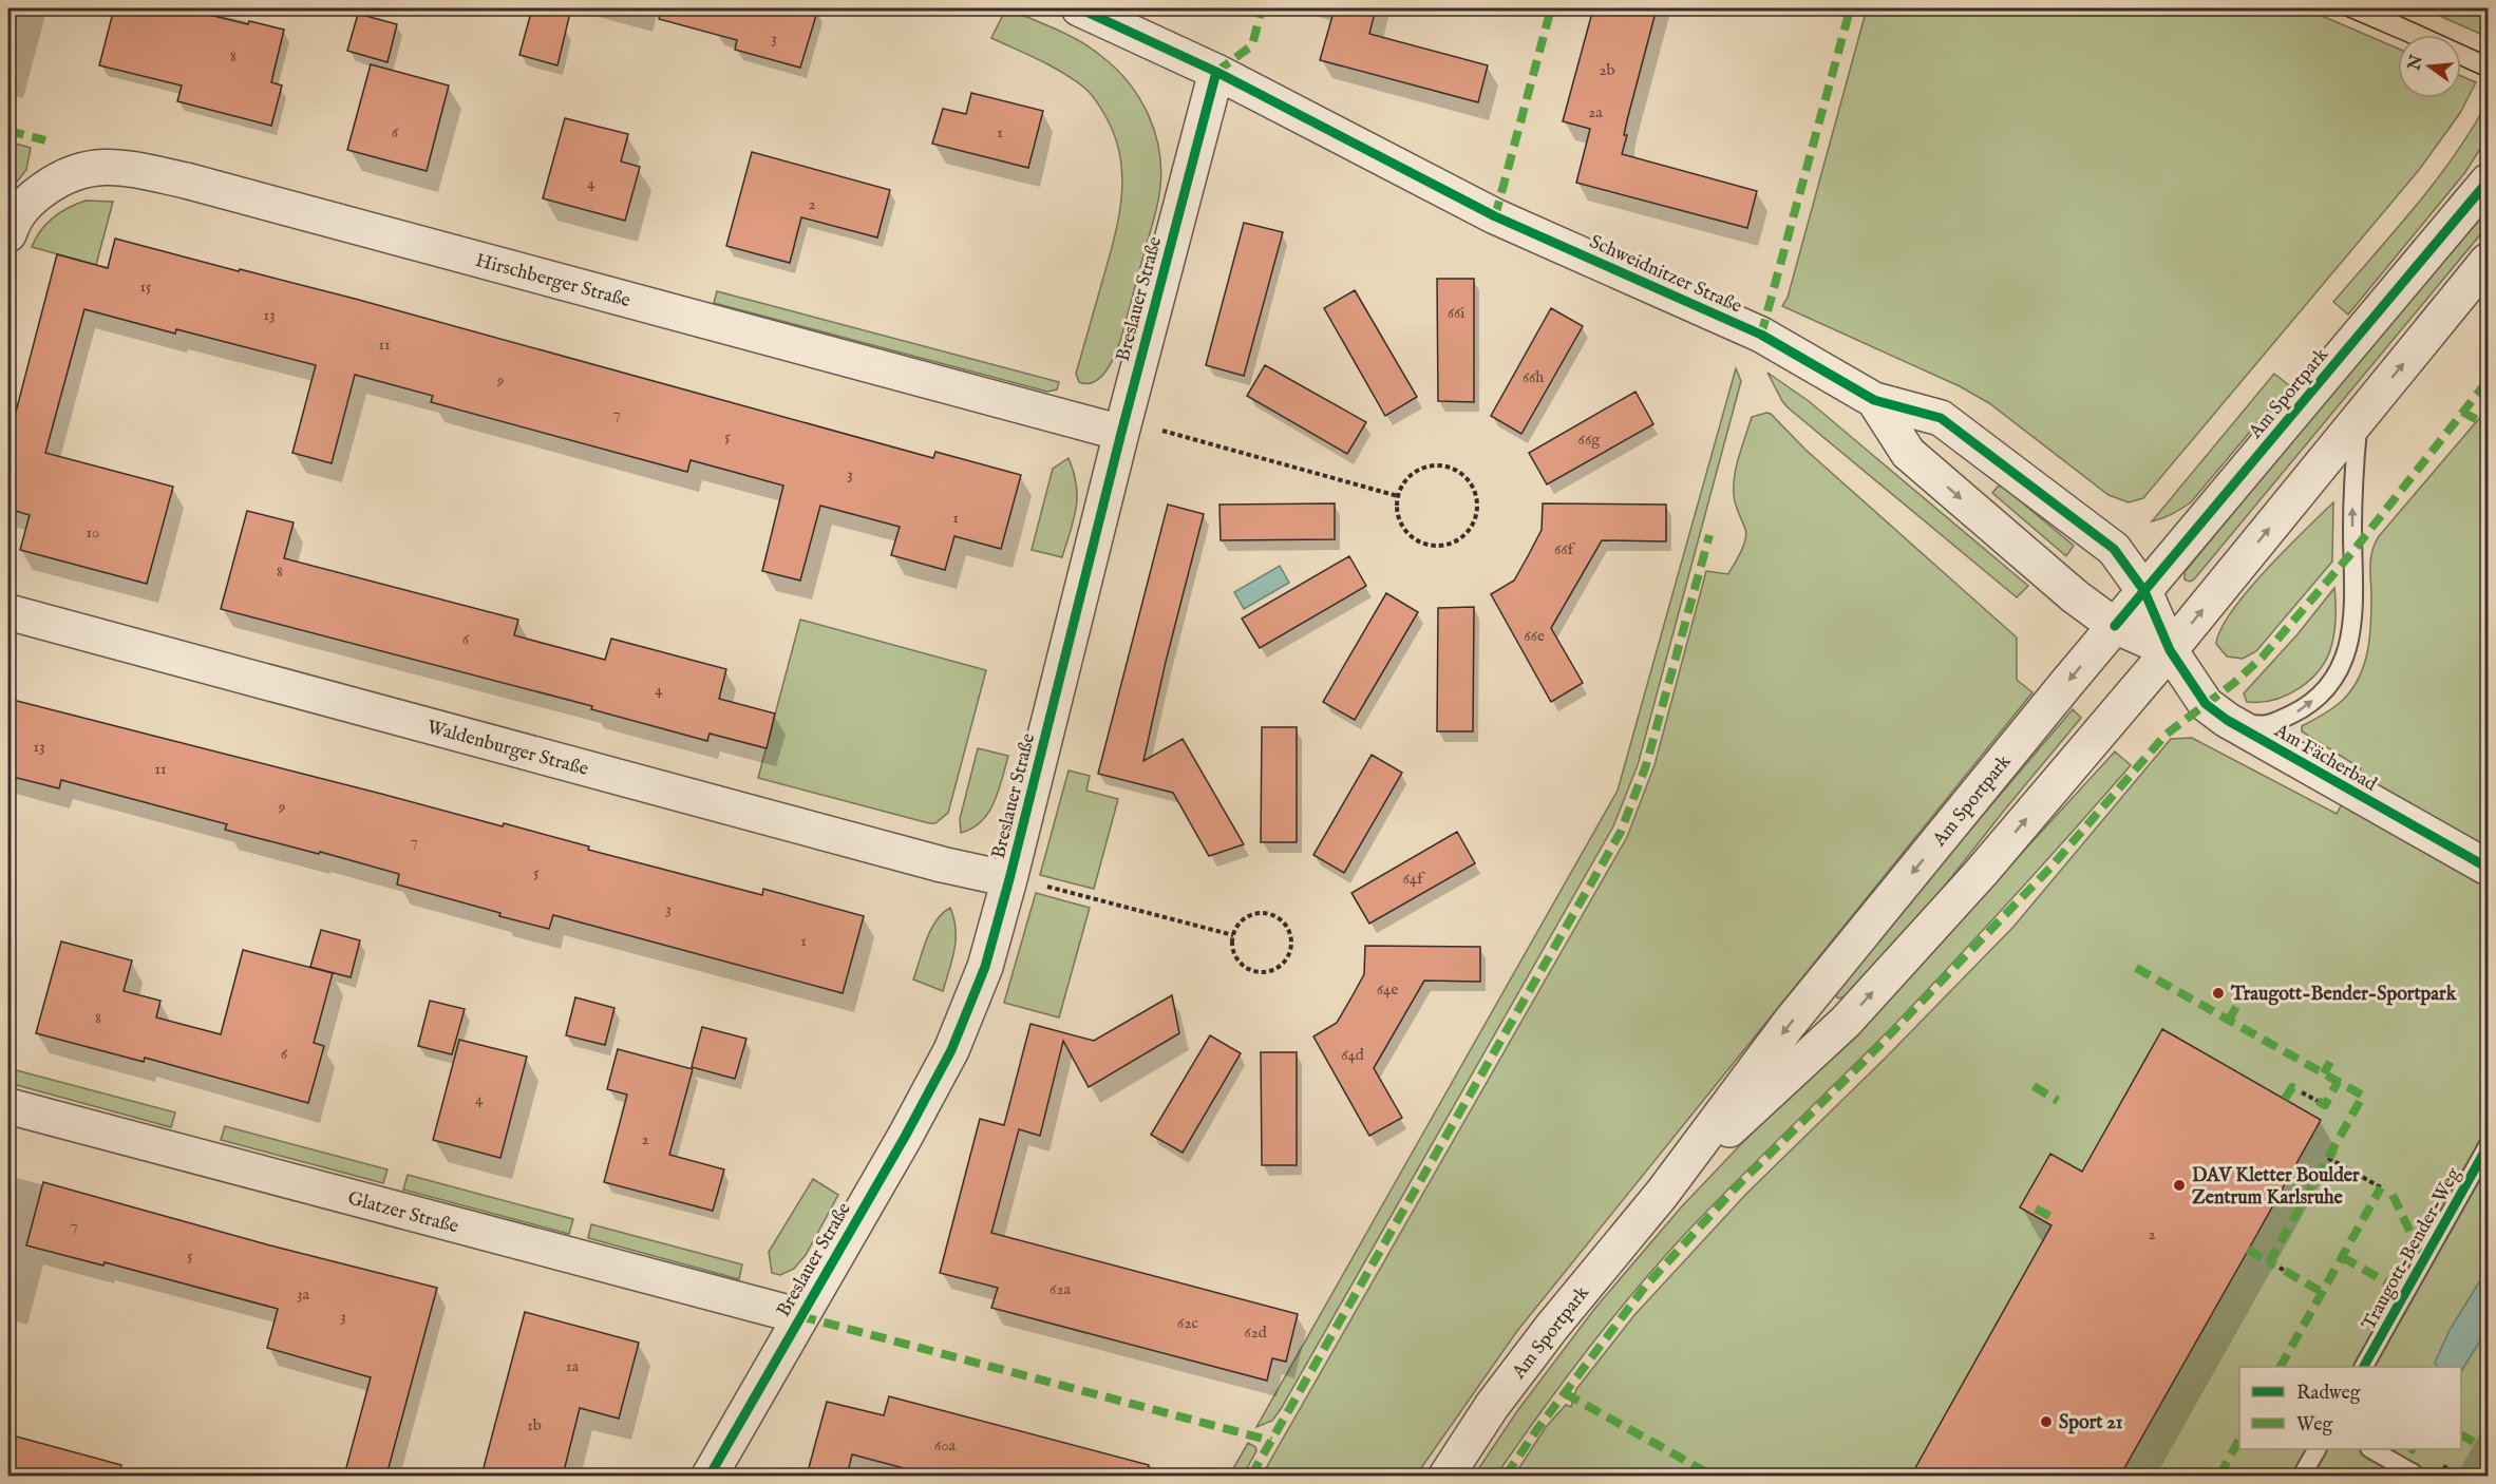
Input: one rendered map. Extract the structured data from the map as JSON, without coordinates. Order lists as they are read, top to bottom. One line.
{"streets":{"street":["Schweidnitzer Straße","Hirschberger Straße","Breslauer Straße","Am Sportpark","Waldenburger Straße","Am Fächerbad","Glatzer Straße"],"lane":["Traugott-Bender-Weg"]},"crossings":[["Schweidnitzer Straße","Breslauer Straße"],["Schweidnitzer Straße","Am Sportpark"],["Schweidnitzer Straße","Am Fächerbad"],["Hirschberger Straße","Breslauer Straße"],["Breslauer Straße","Waldenburger Straße"],["Breslauer Straße","Glatzer Straße"],["Am Sportpark","Am Fächerbad"]],"places":["Traugott-Bender-Sportpark","DAV Kletter Boulder Zentrum Karlsruhe","Sport 21"],"house_numbers":["3","8","2b","2a","6","1","4","2","15","66i","13","11","66h","9","7","5","66g","3","1","10","66f","8","66e","6","4","13","11","9","7","5","64f","3","1","64e","8","6","64d","4","2","7","2","5","62a","3a","3","62c","62d","1a","1b","60a"],"legend":["Radweg","Weg"],"north":"left"}
